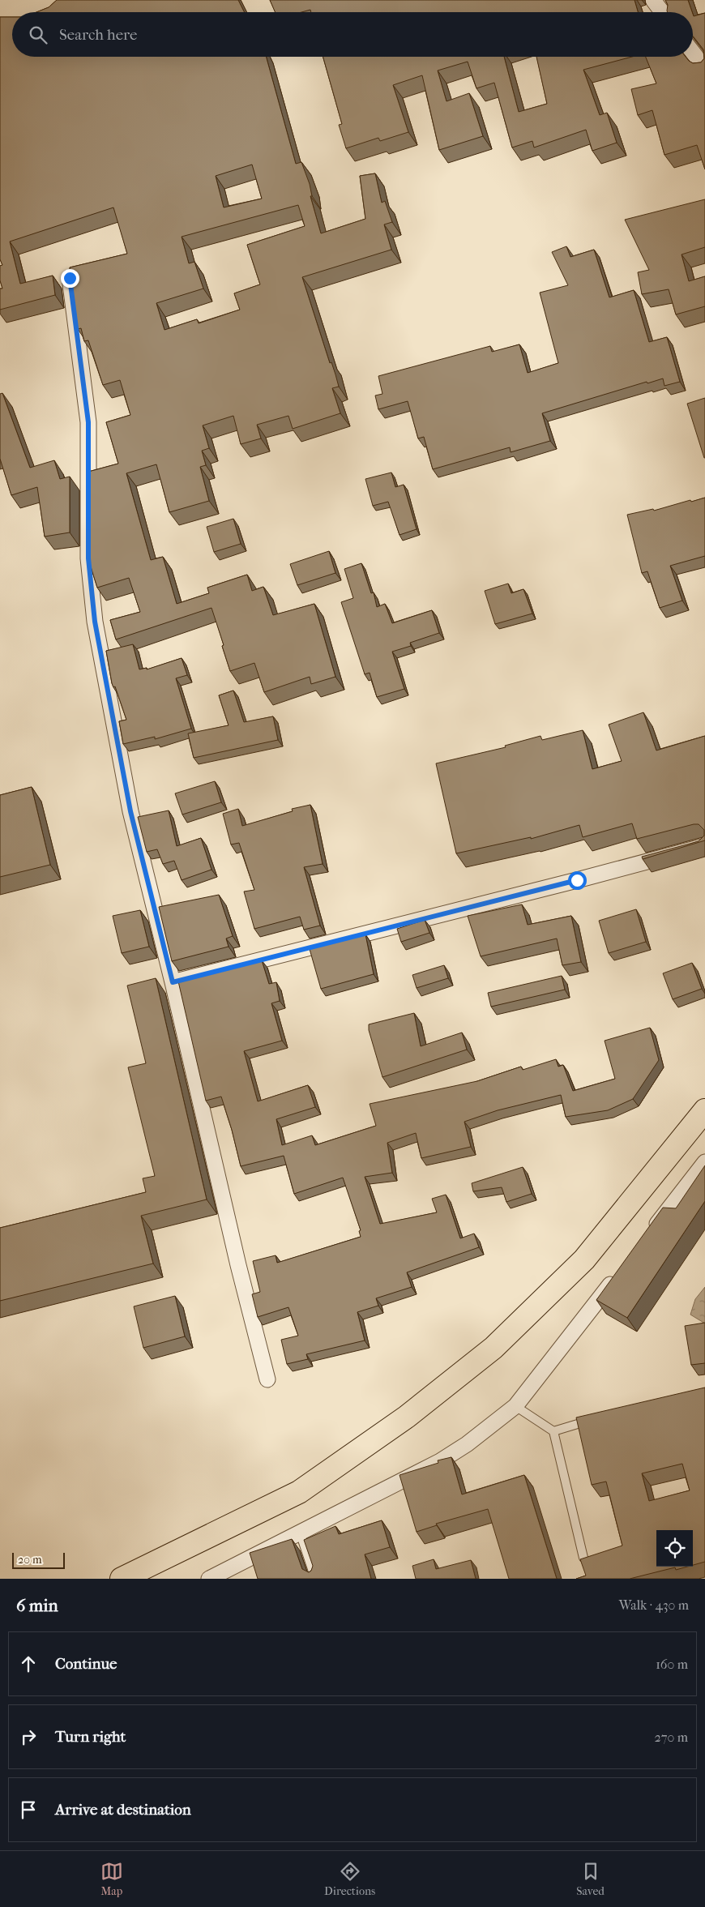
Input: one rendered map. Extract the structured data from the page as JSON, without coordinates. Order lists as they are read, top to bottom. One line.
{"scale_bar":"20 m","page":{"search":"Search here","scale":"20 m","heading":["6 min","Walk · 430 m"],"list":[["Continue","160 m"],["Turn right","270 m"],"Arrive at destination"],"nav":["Map","Directions","Saved"]}}
